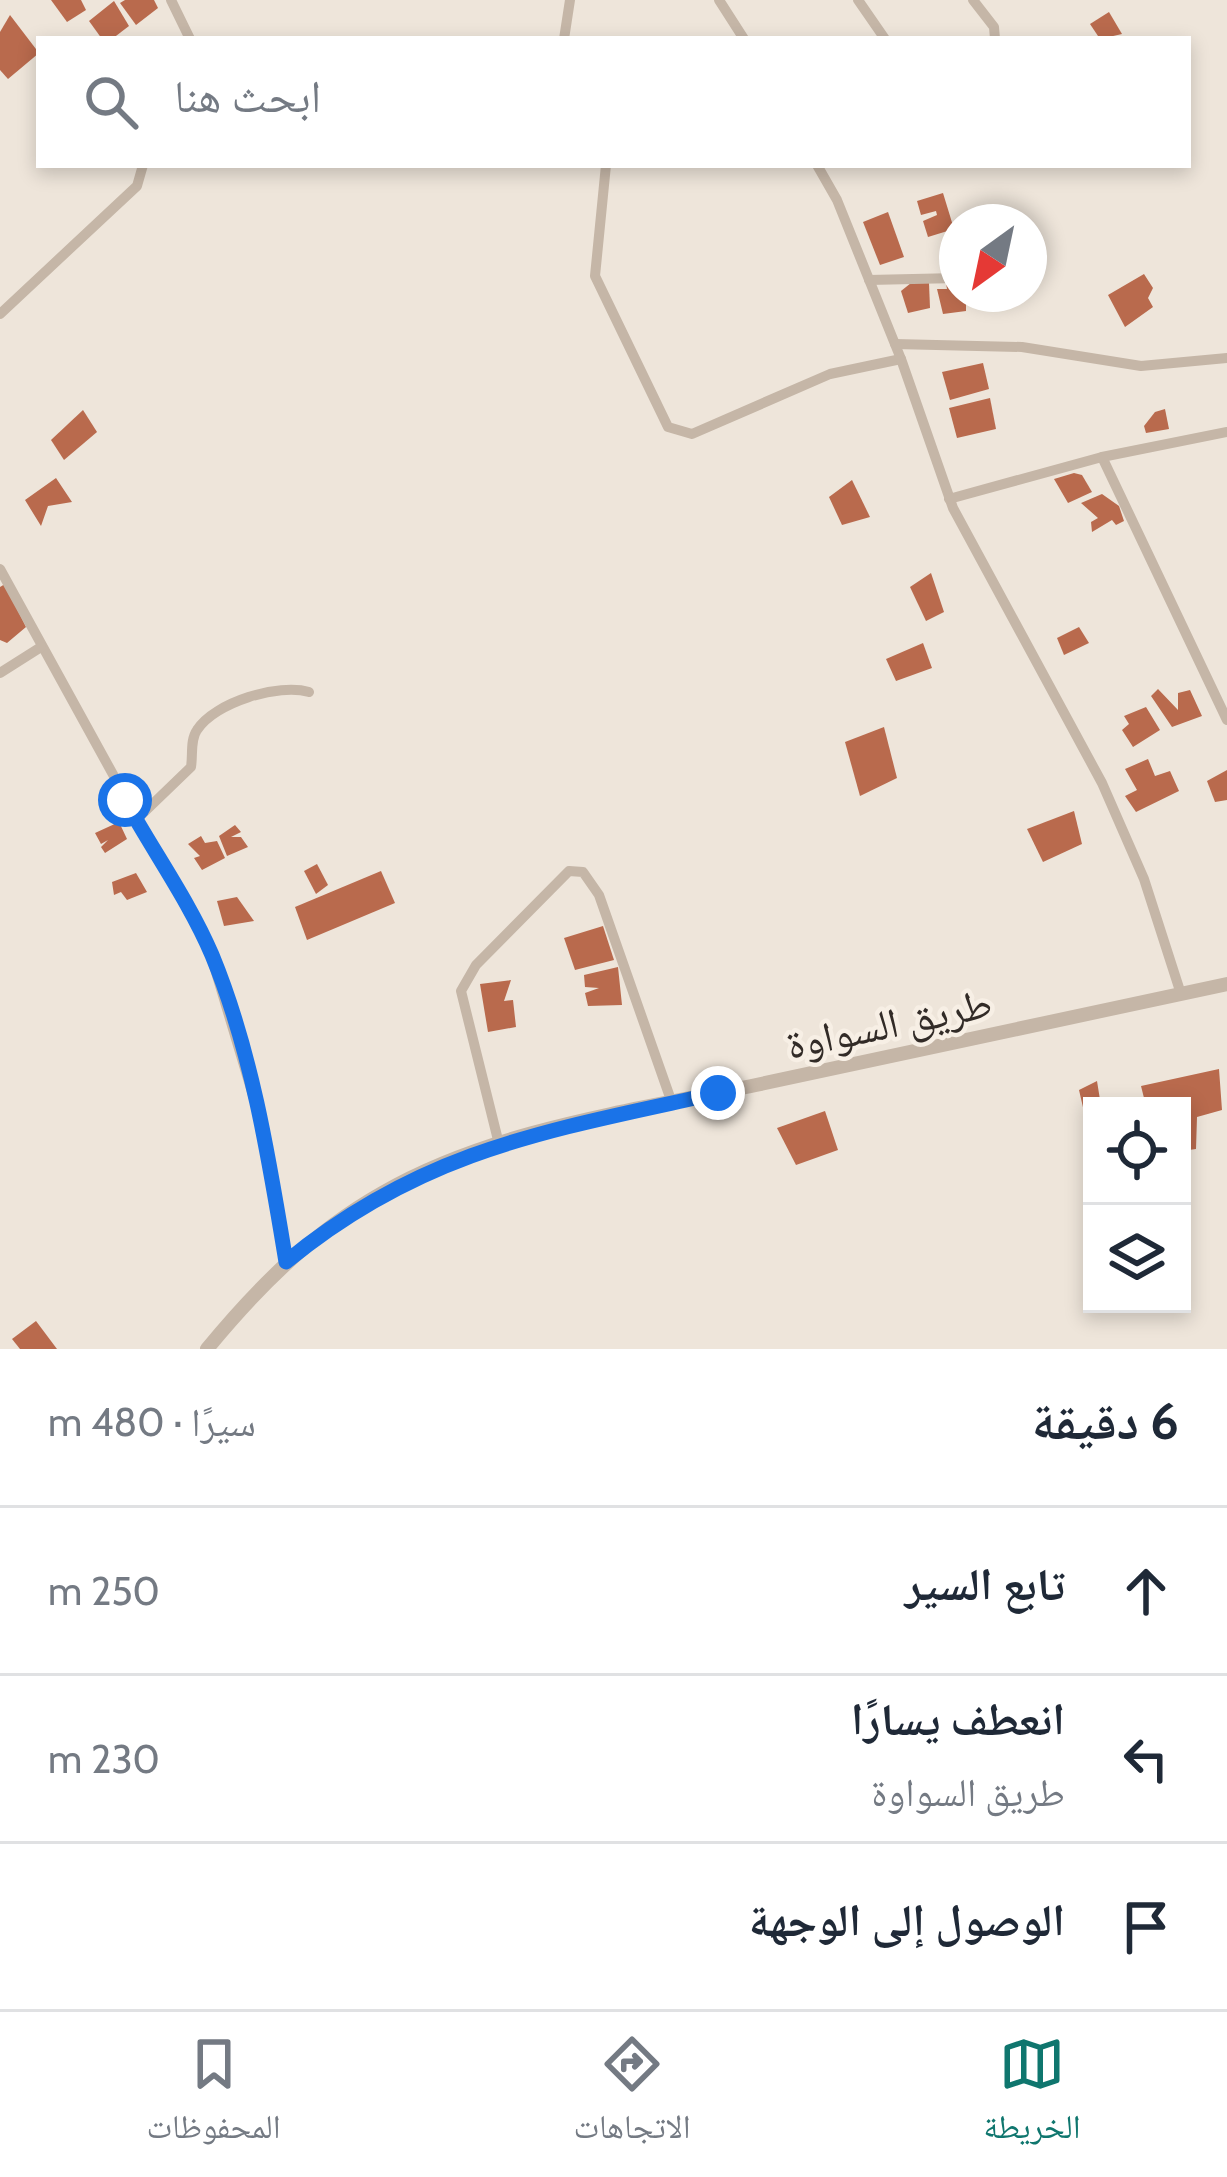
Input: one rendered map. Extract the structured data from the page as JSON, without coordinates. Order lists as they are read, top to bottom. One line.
{"streets":{"street":["طريق السواوة"]},"north":"bottom left","page":{"search":"ابحث هنا","heading":["6 دقيقة","سيرًا · 480 m"],"list":[["تابع السير","250 m"],["انعطف يسارًا","طريق السواوة","230 m"],"الوصول إلى الوجهة"],"nav":["الخريطة","الاتجاهات","المحفوظات"]}}
